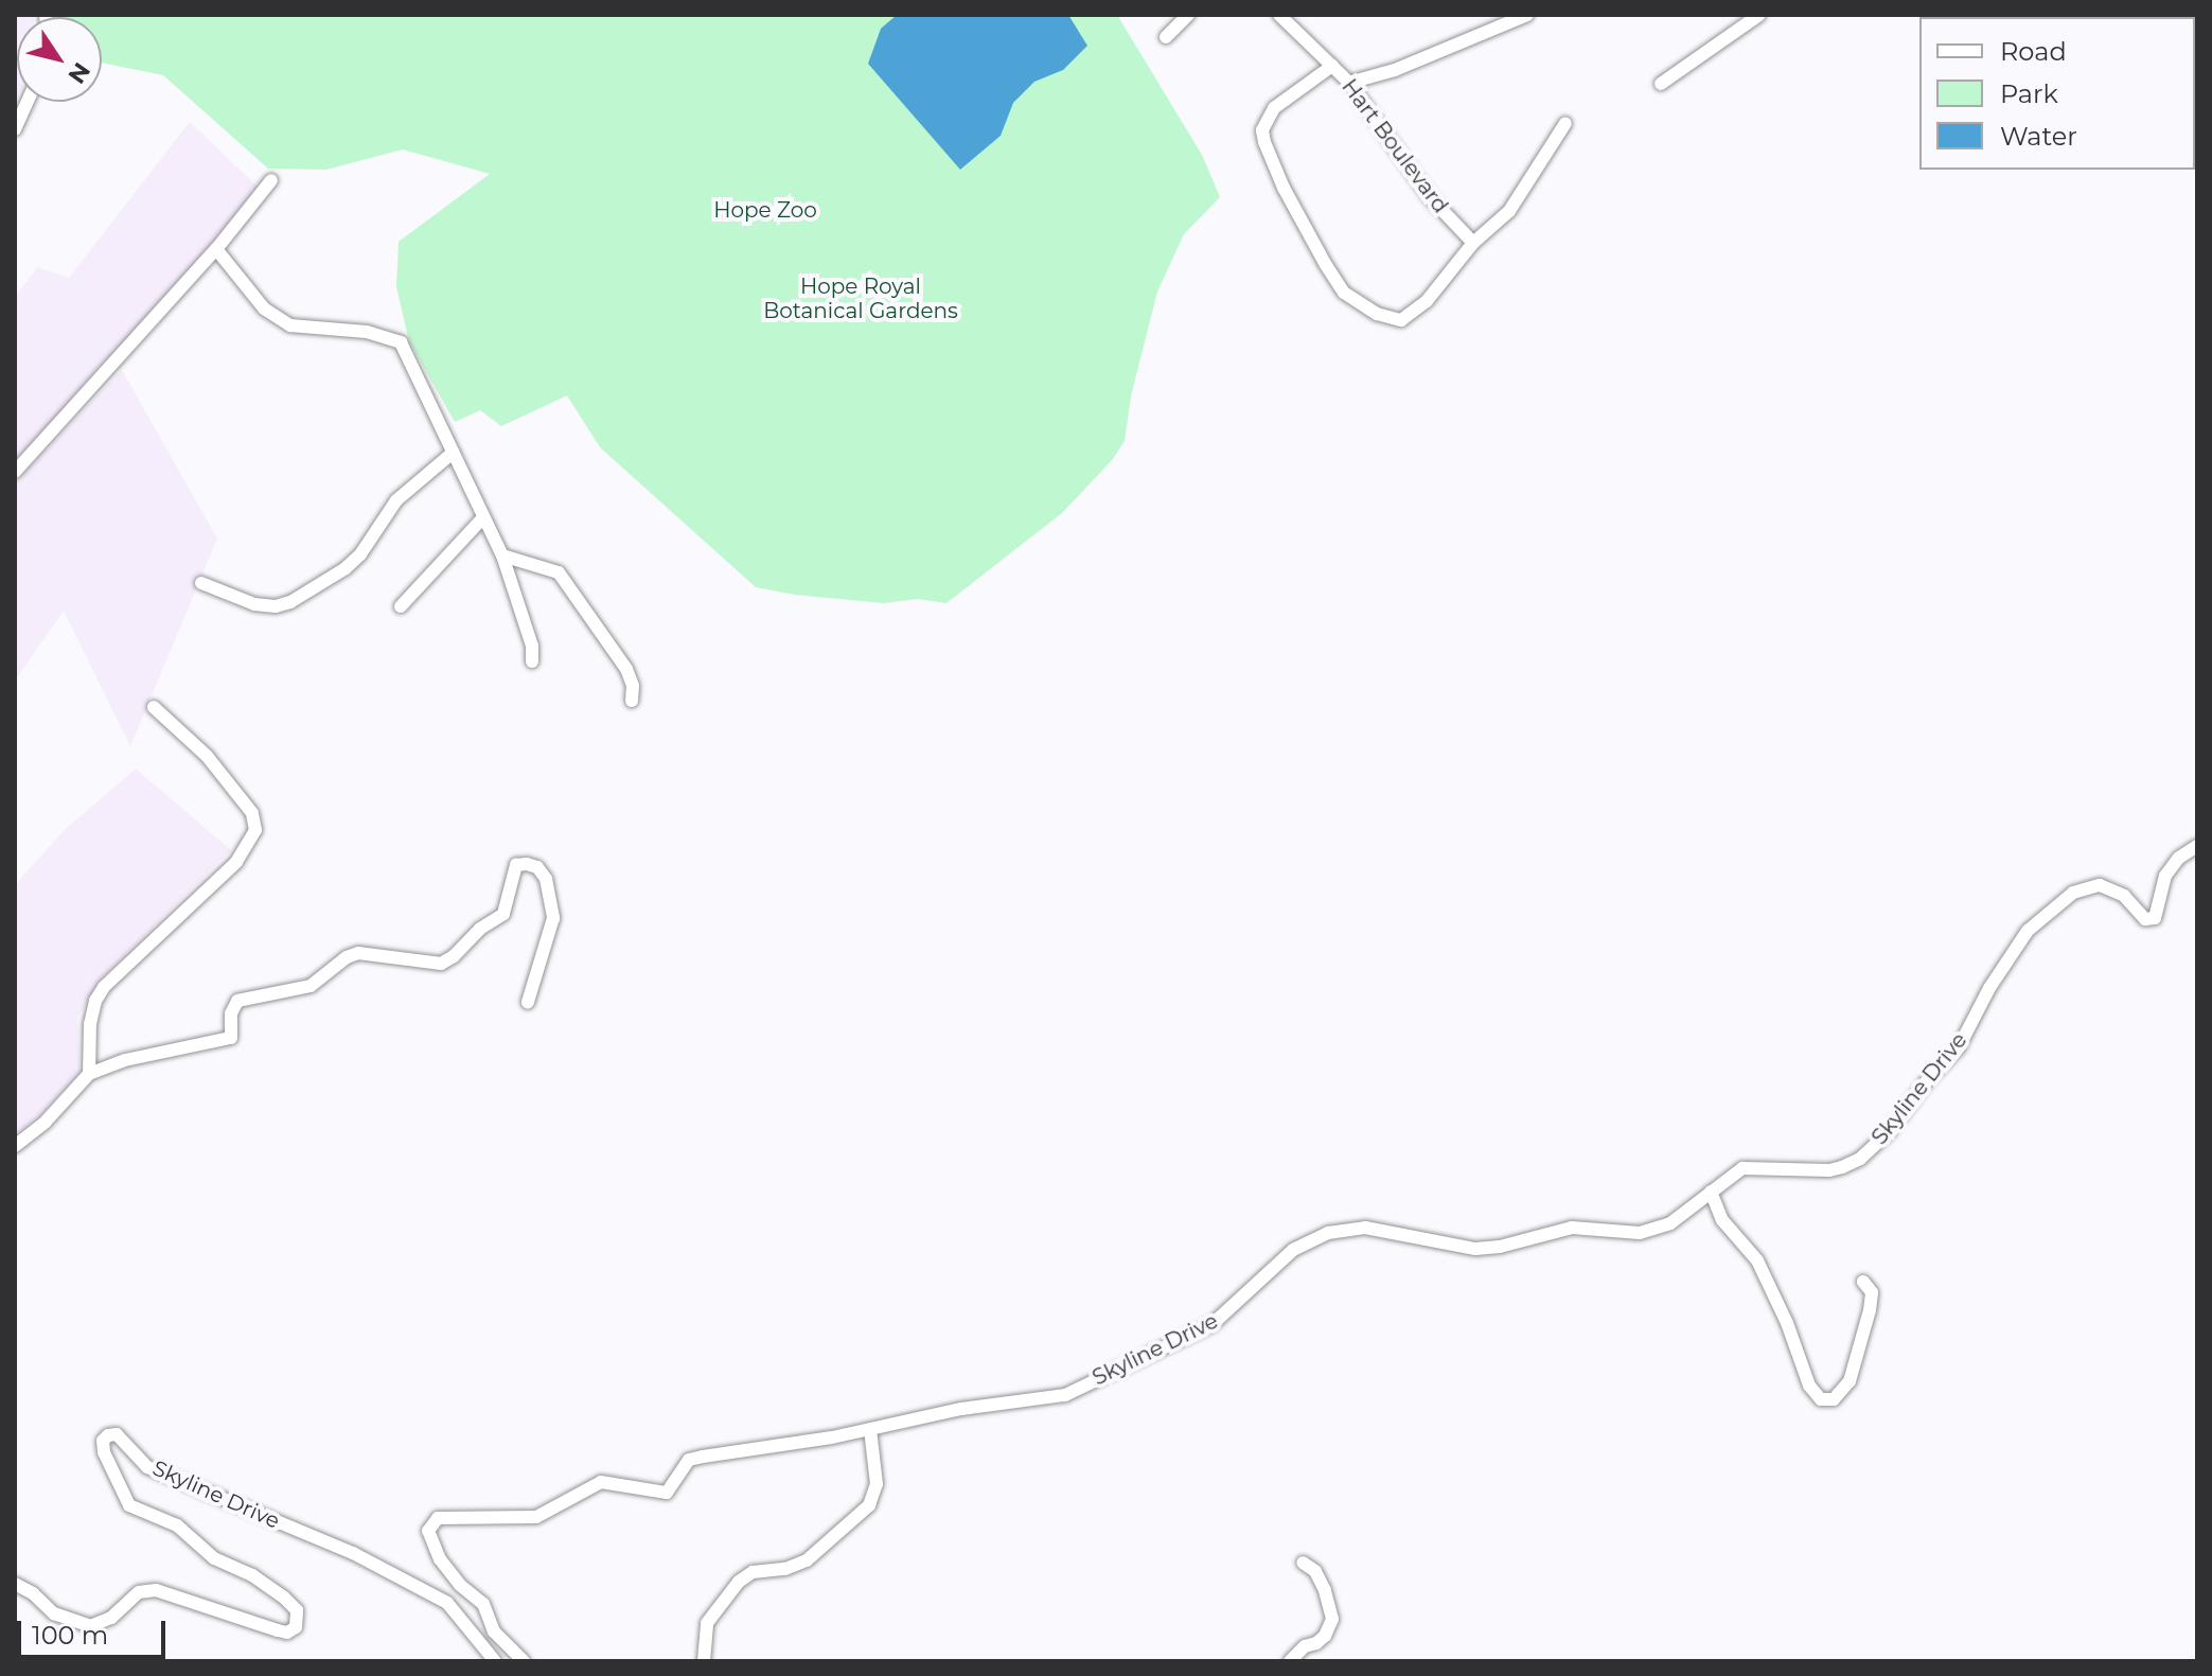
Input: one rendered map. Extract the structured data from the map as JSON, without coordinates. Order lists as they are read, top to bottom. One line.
{"streets":{"street":["Hart Boulevard","Skyline Drive"]},"parks":["Hope Zoo","Hope Royal Botanical Gardens"],"legend":["Road","Park","Water"],"scale_bar":"100 m","north":"bottom right"}
